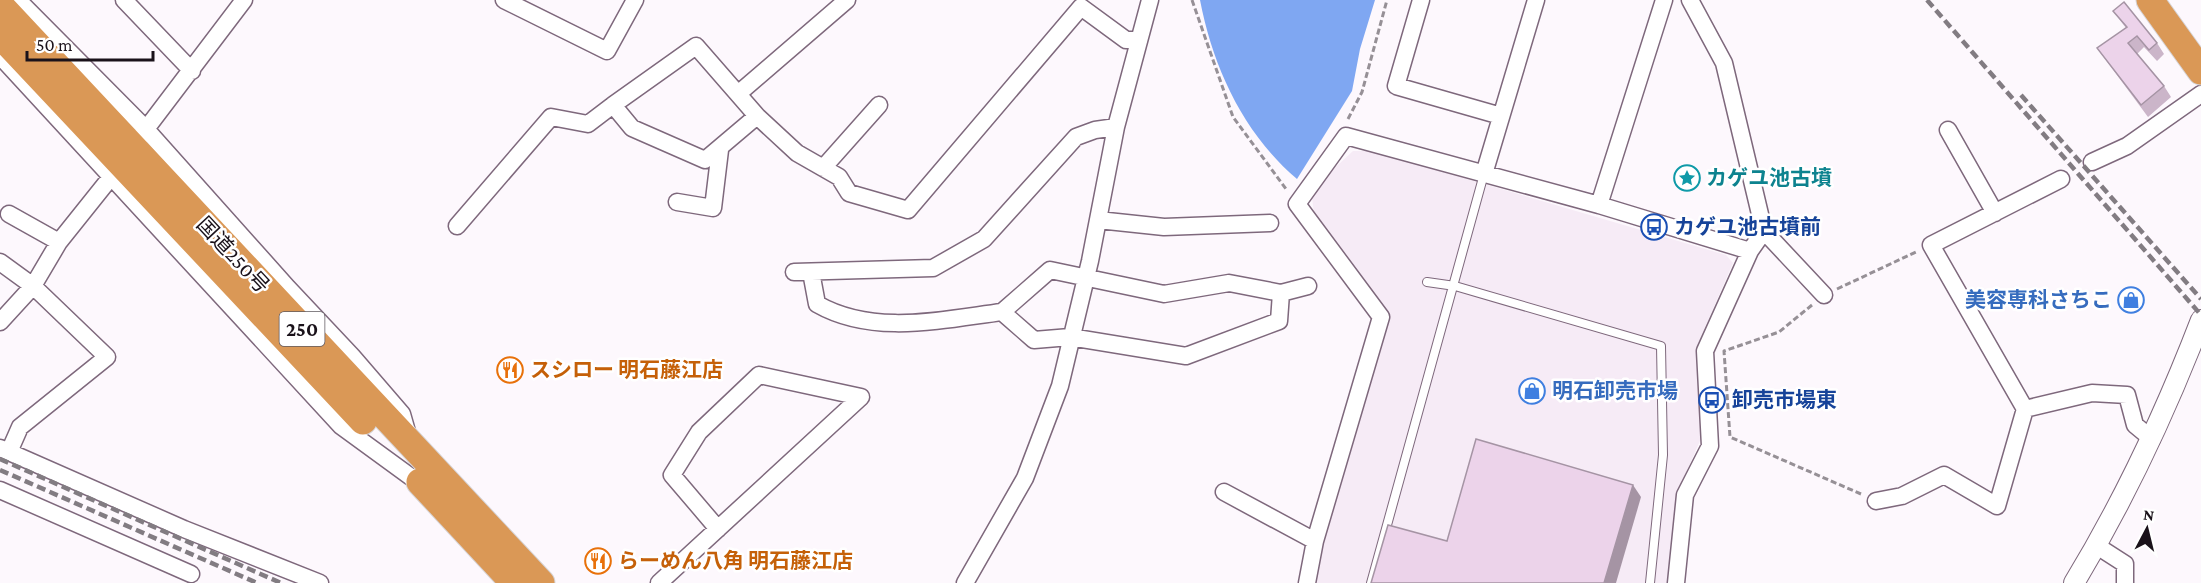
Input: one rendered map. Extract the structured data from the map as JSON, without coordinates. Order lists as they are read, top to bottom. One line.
{"streets":{"highway":["国道250号","250"]},"places":{"place":["カゲユ池古墳"],"bus stop":["カゲユ池古墳前","卸売市場東"],"shop":["美容専科さちこ","明石卸売市場"],"restaurant":["スシロー 明石藤江店","らーめん八角 明石藤江店"]},"scale_bar":"50 m","north":"top"}
